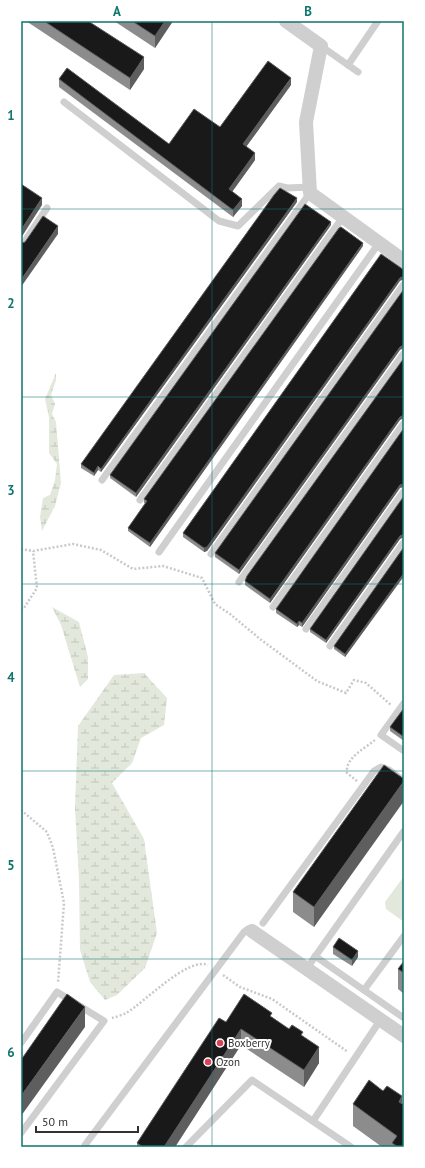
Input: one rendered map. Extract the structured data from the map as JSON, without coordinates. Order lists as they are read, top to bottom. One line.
{"places":["Boxberry","Ozon"],"scale_bar":"50 m","grid":{"columns":["A","B"],"rows":["1","2","3","4","5","6"]}}
